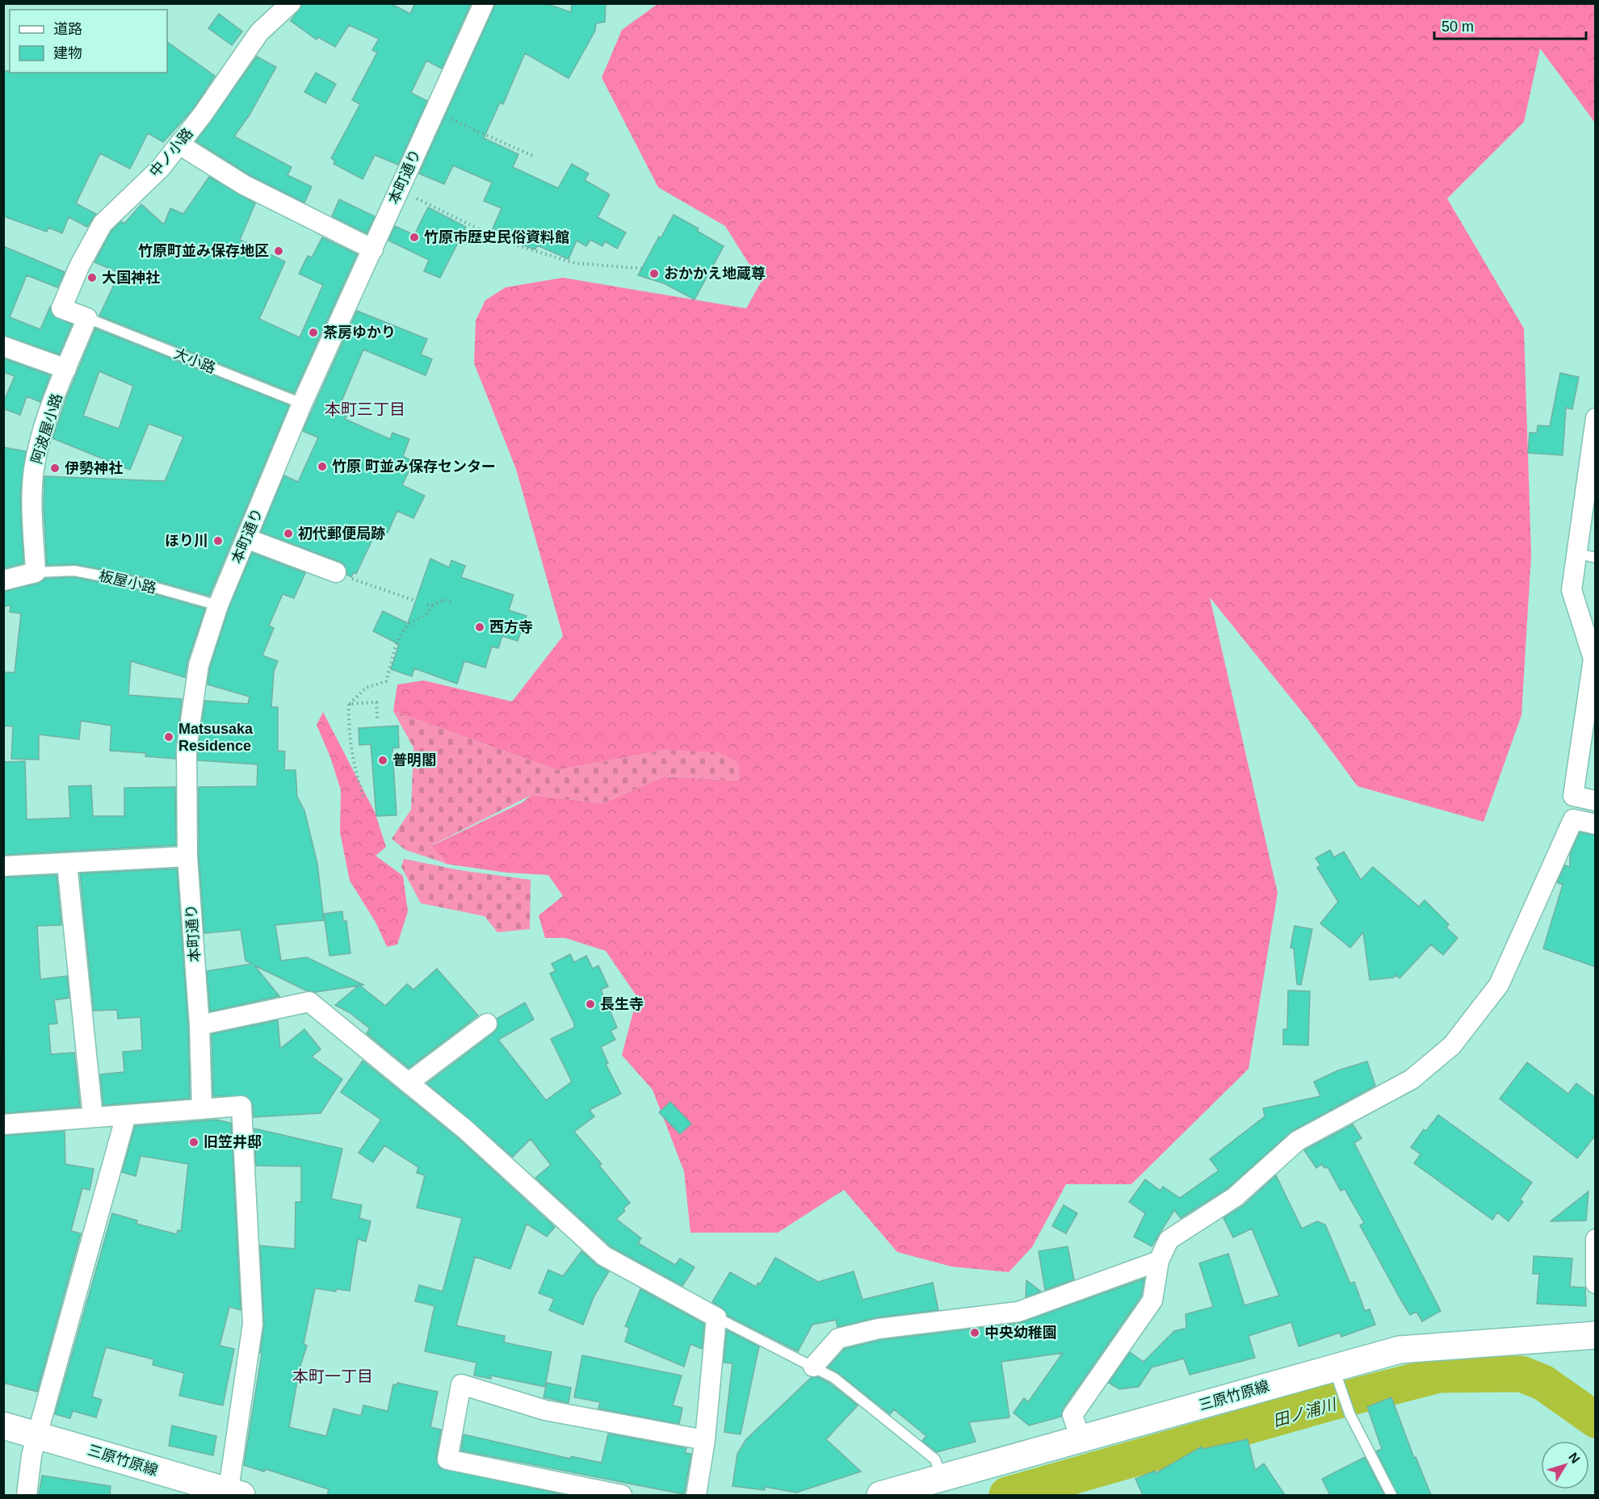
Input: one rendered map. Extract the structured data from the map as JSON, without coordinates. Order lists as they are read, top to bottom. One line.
{"streets":{"main road":["三原竹原線"],"street":["中ノ小路","本町通り","阿波屋小路"],"lane":["大小路","板屋小路"]},"crossings":[["中ノ小路","大小路"],["中ノ小路","阿波屋小路"],["本町通り","大小路"],["本町通り","板屋小路"],["大小路","阿波屋小路"],["阿波屋小路","板屋小路"]],"districts":["本町三丁目","本町一丁目"],"water":["田ノ浦川"],"places":["竹原市歴史民俗資料館","竹原町並み保存地区","おかかえ地蔵尊","大国神社","茶房ゆかり","竹原 町並み保存センター","伊勢神社","初代郵便局跡","ほり川","西方寺","Matsusaka Residence","普明閣","長生寺","旧笠井邸","中央幼稚園"],"legend":["道路","建物"],"scale_bar":"50 m","north":"top right"}
